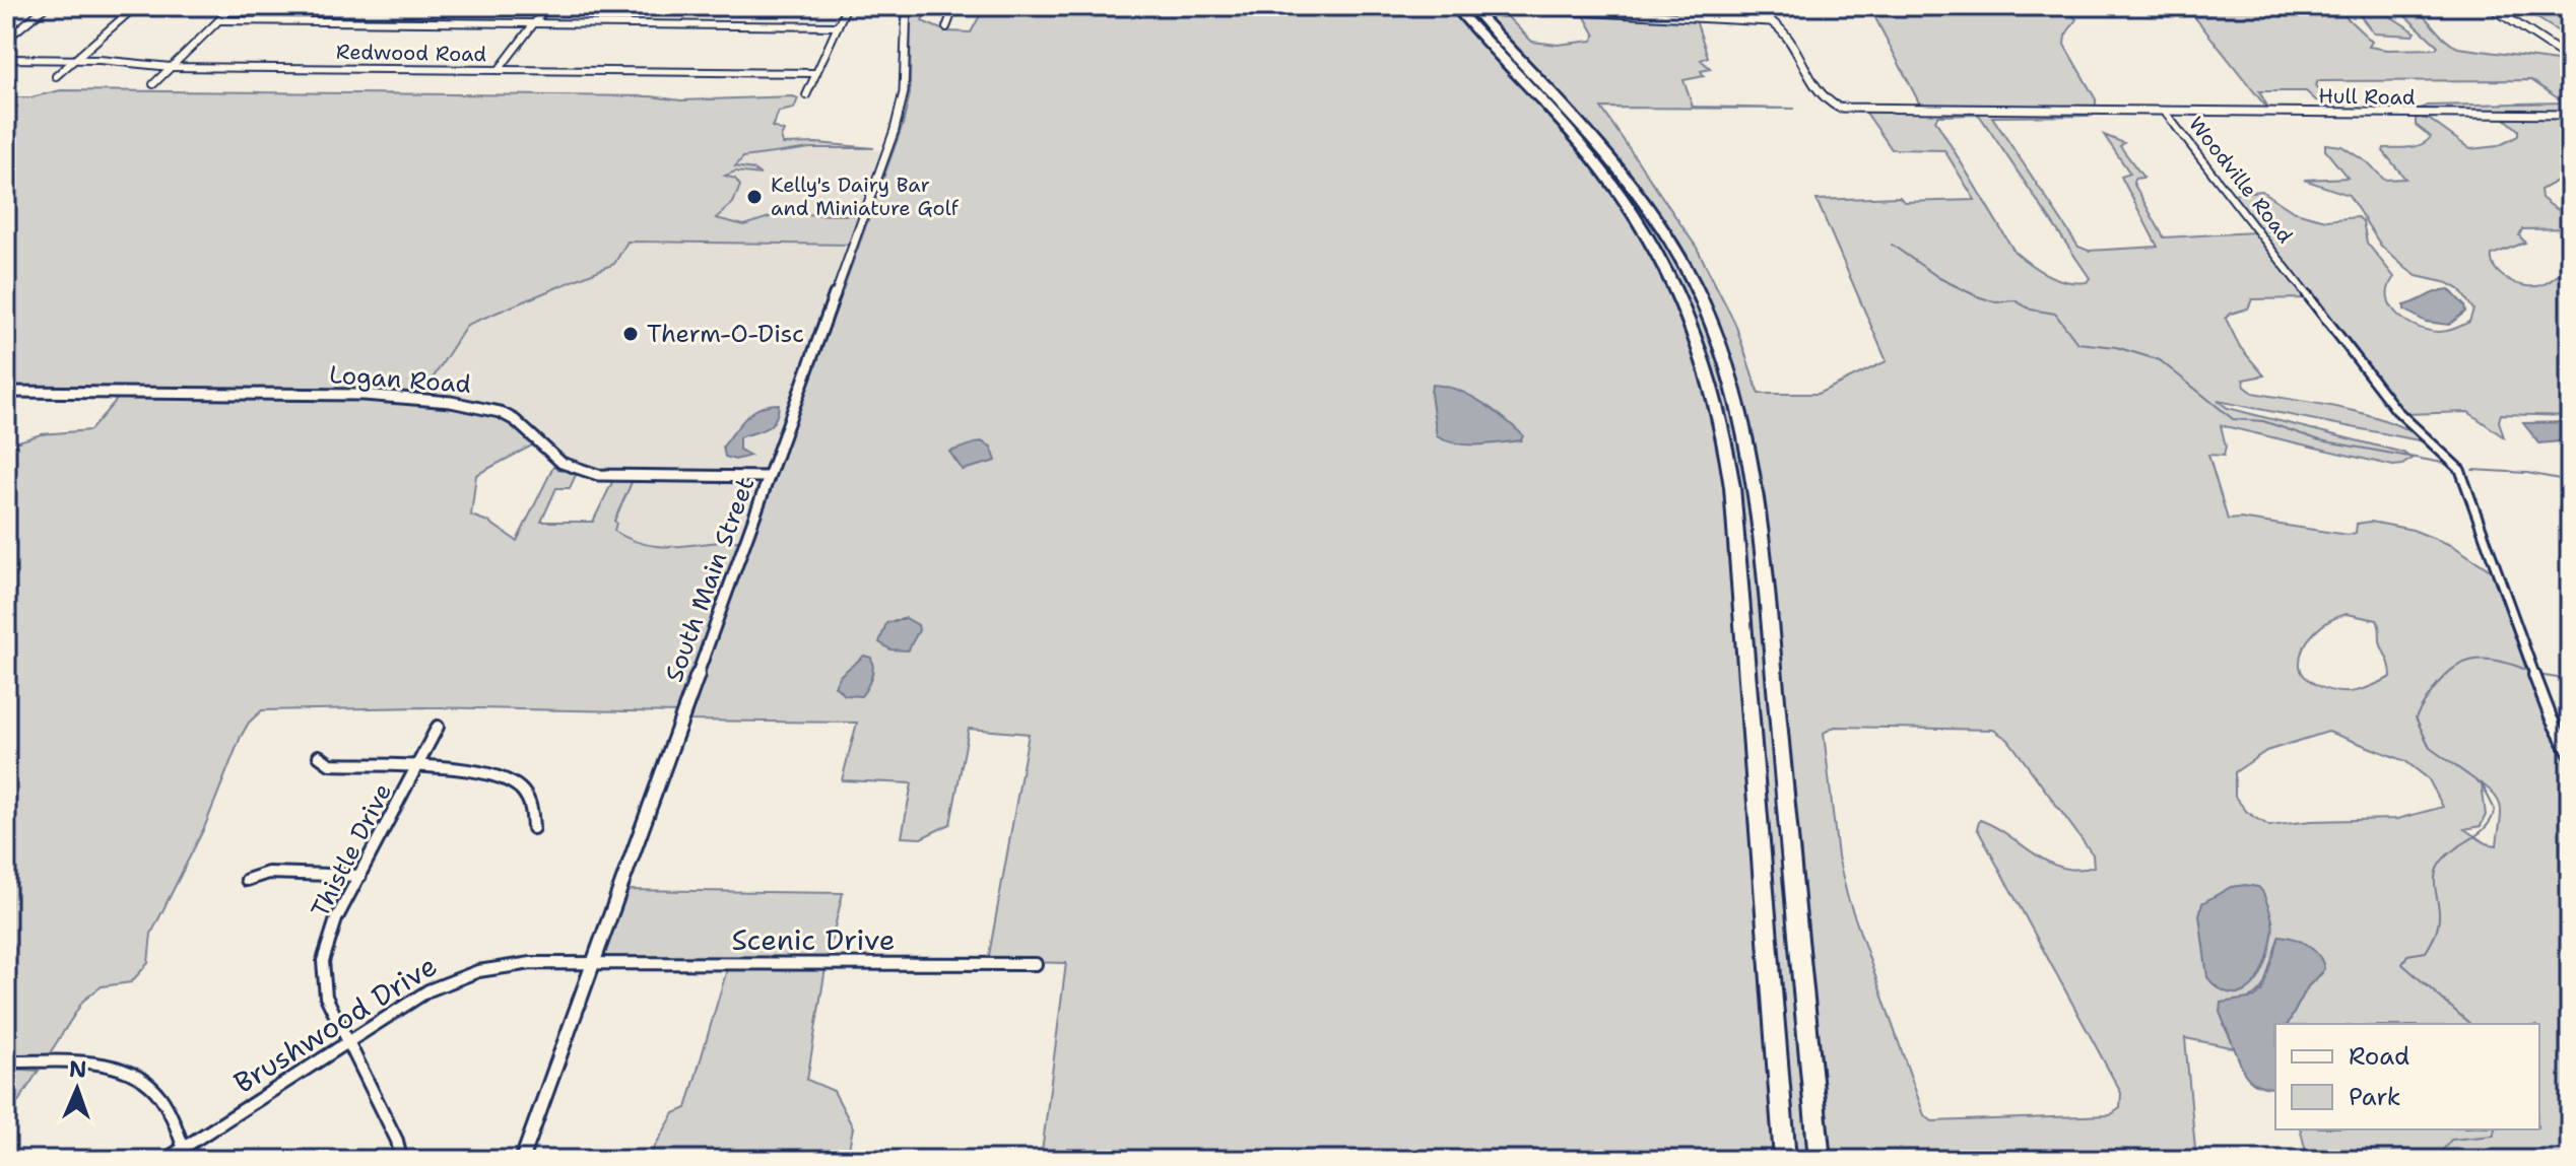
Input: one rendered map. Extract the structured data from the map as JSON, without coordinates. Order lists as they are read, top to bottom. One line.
{"streets":{"street":["Redwood Road","Hull Road","Woodville Road","Logan Road","South Main Street","Thistle Drive","Scenic Drive","Brushwood Drive"]},"crossings":[["Hull Road","Woodville Road"],["Logan Road","South Main Street"],["South Main Street","Scenic Drive"],["South Main Street","Brushwood Drive"],["Thistle Drive","Brushwood Drive"],["Scenic Drive","Brushwood Drive"]],"places":["Kelly's Dairy Bar and Miniature Golf","Therm-O-Disc"],"legend":["Road","Park"],"north":"top"}
